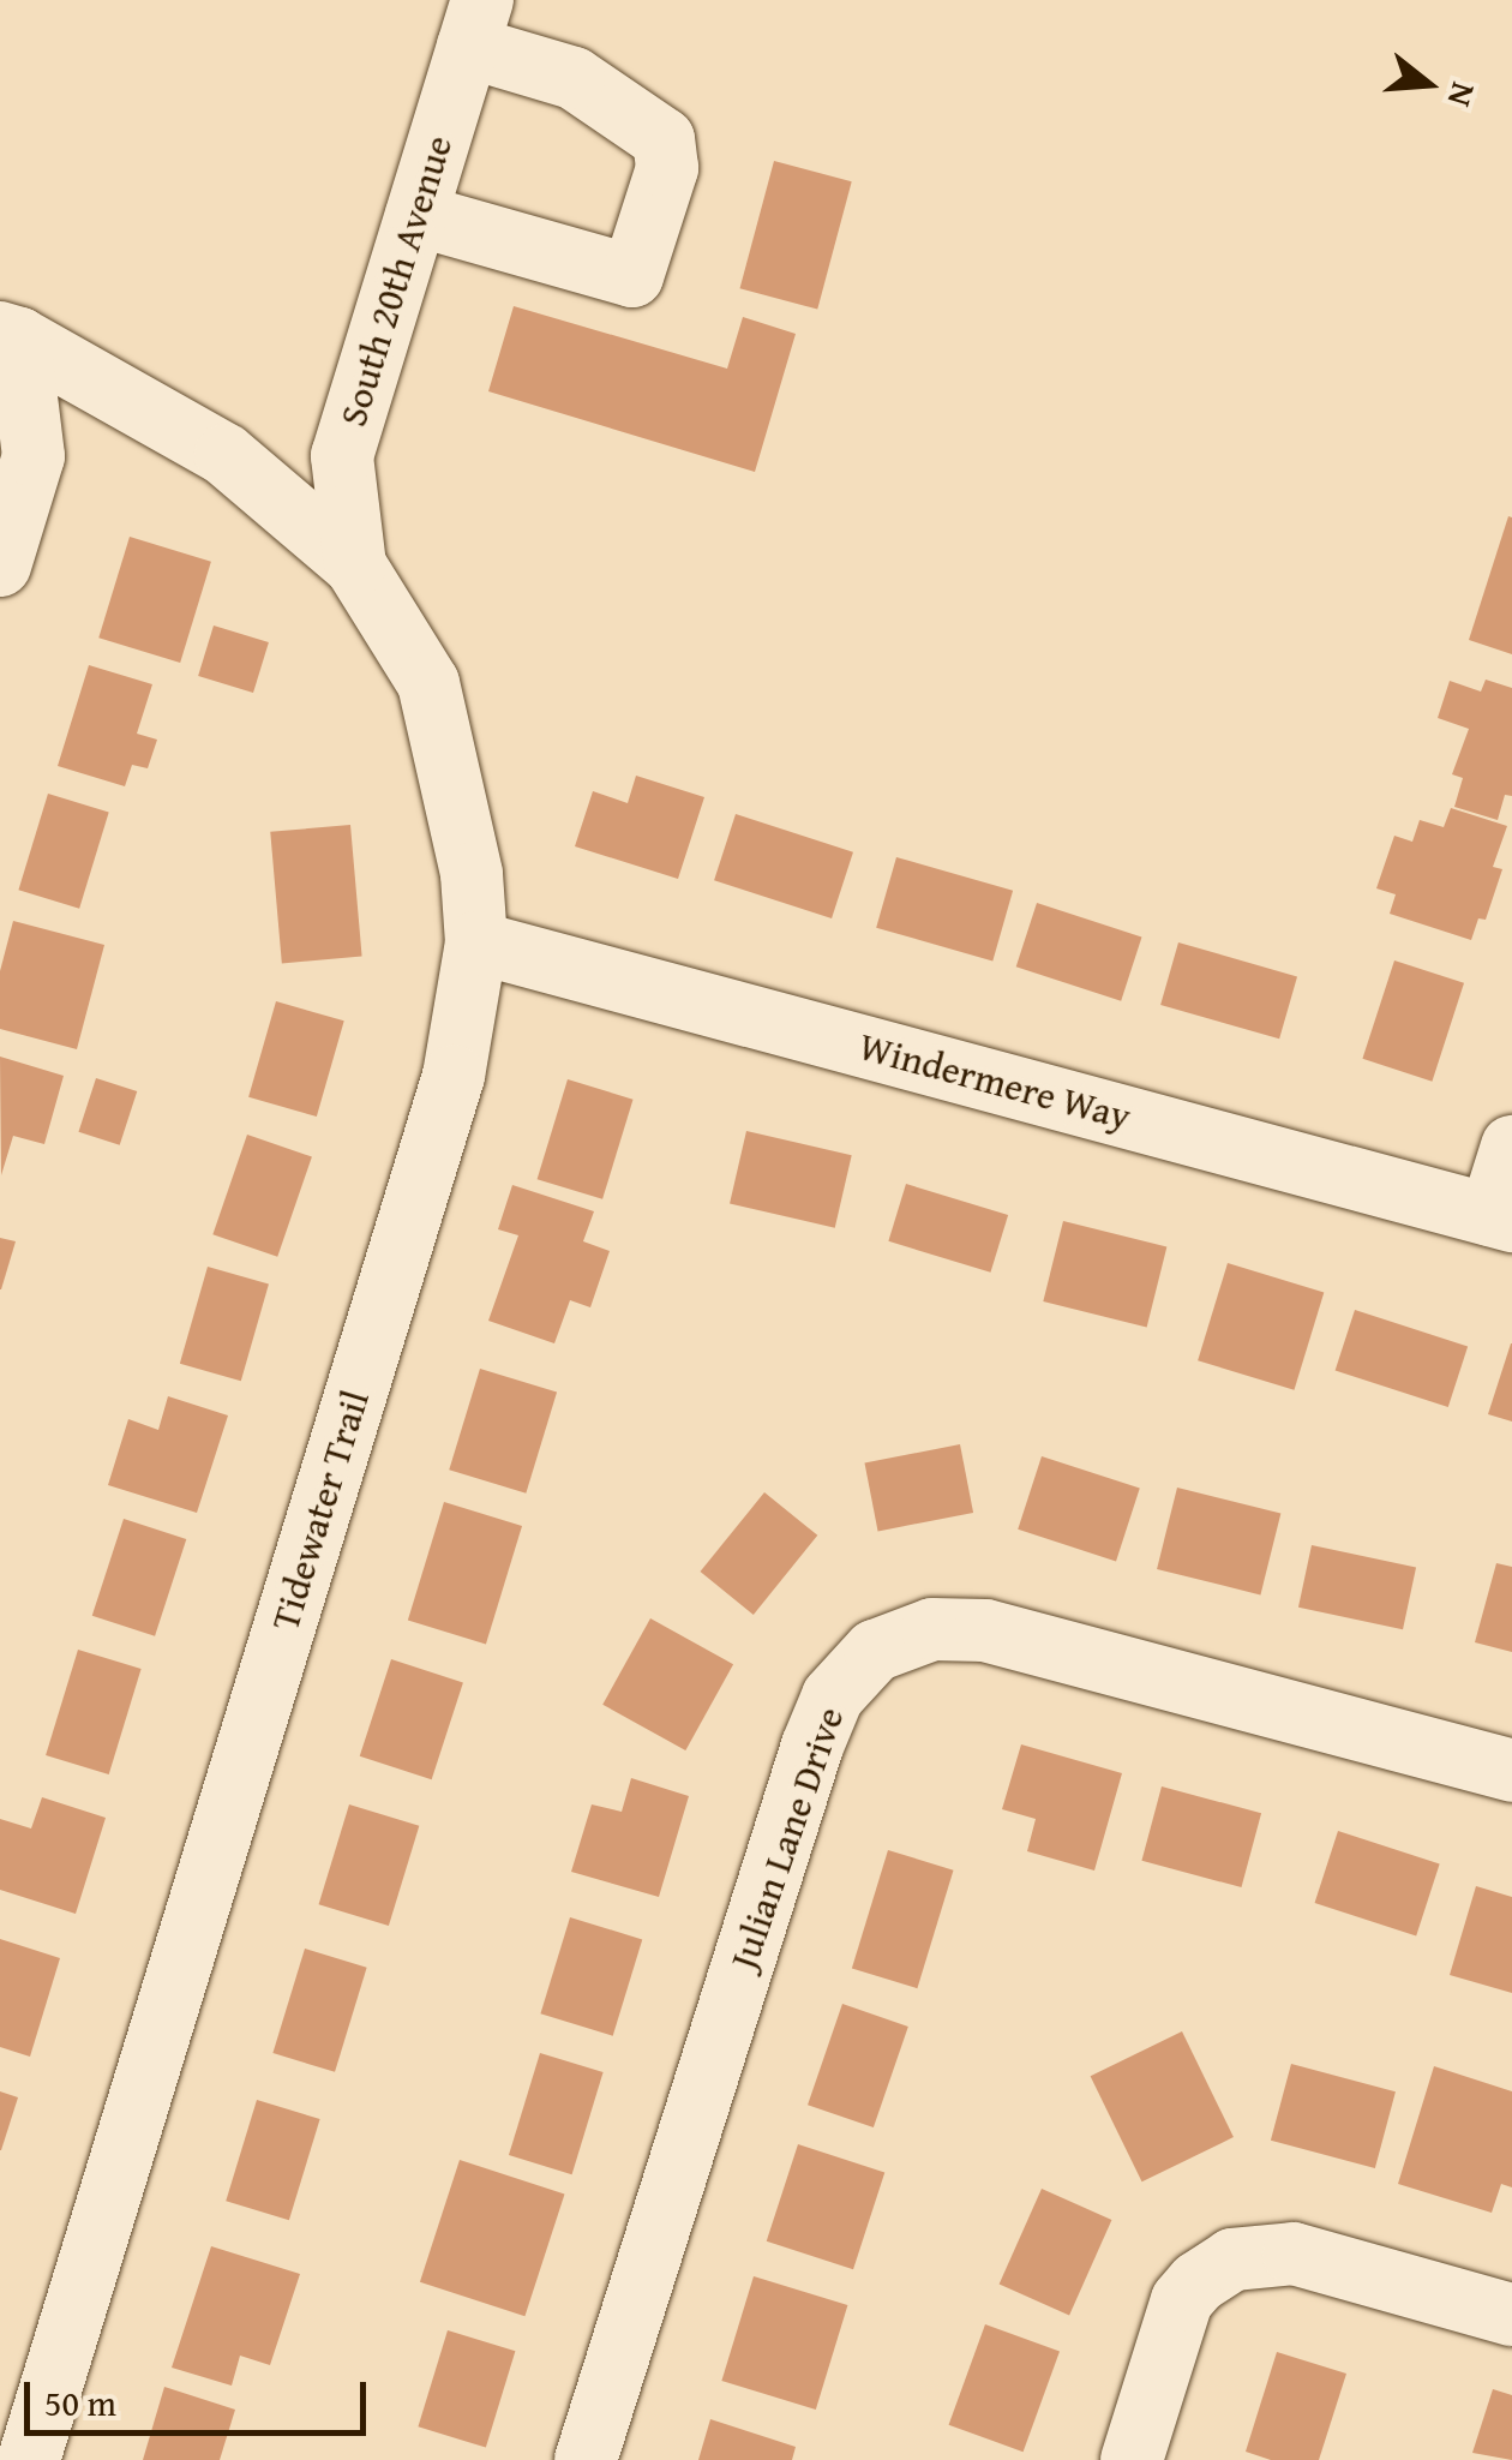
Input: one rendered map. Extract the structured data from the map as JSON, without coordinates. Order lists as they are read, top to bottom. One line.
{"streets":{"street":["South 20th Avenue","Windermere Way","Tidewater Trail","Julian Lane Drive"]},"crossings":[["South 20th Avenue","Tidewater Trail"],["Windermere Way","Tidewater Trail"]],"scale_bar":"50 m","north":"right"}
